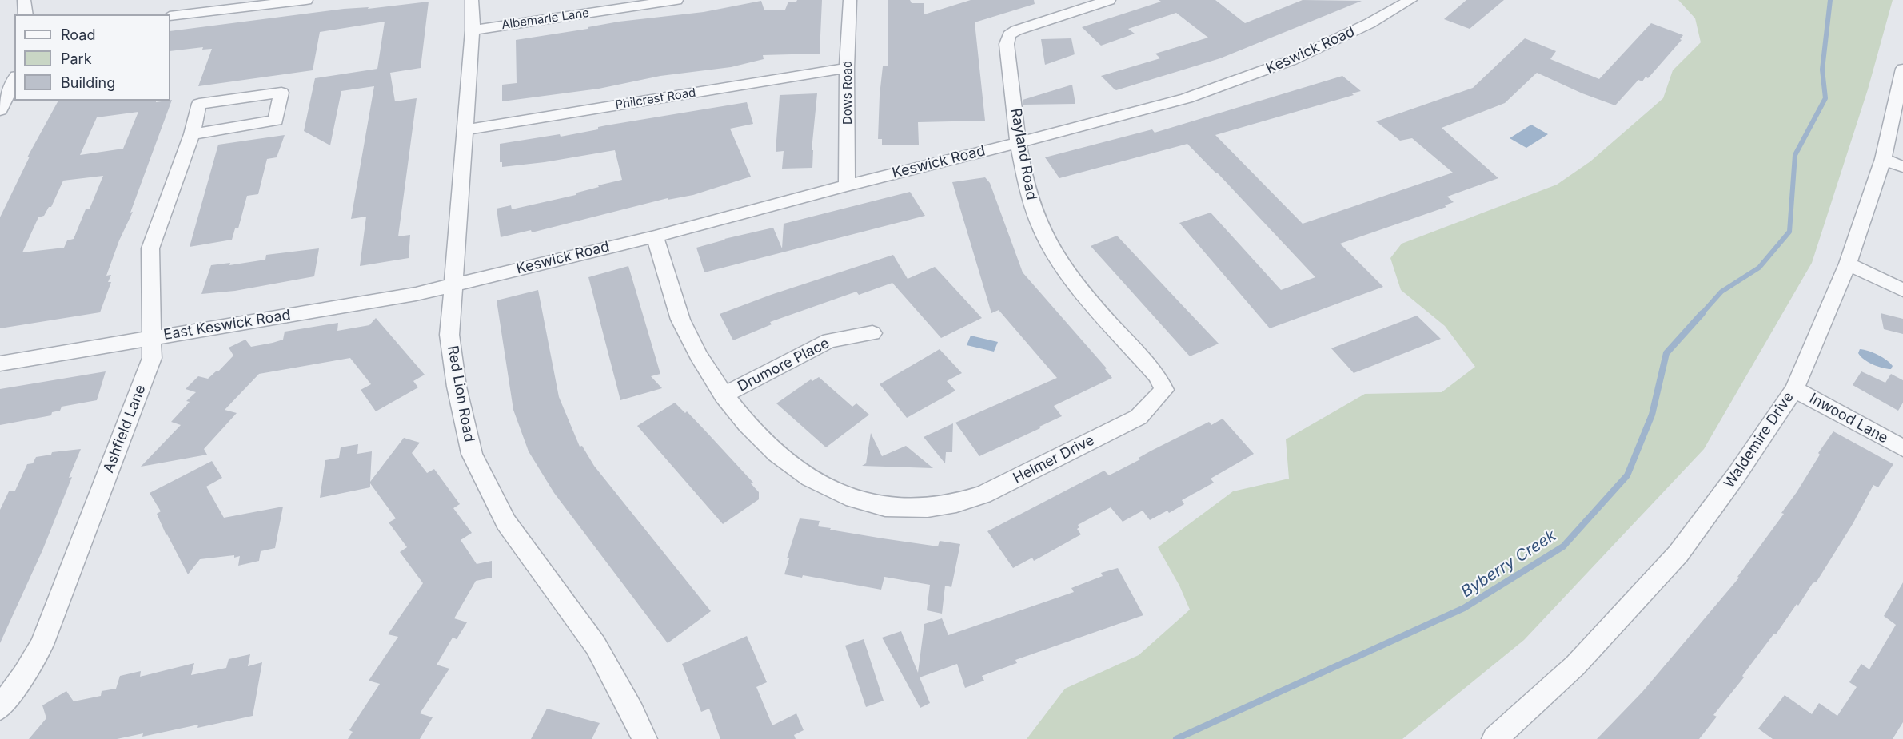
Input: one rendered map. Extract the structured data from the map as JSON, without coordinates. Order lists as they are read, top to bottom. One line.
{"streets":{"street":["Albemarle Lane","Keswick Road","Dows Road","Philcrest Road","Rayland Road","East Keswick Road","Drumore Place","Red Lion Road","Inwood Lane","Ashfield Lane","Waldemire Drive","Helmer Drive"]},"crossings":[["Albemarle Lane","Red Lion Road"],["Keswick Road","Dows Road"],["Keswick Road","Rayland Road"],["Keswick Road","East Keswick Road"],["Keswick Road","Red Lion Road"],["Keswick Road","Helmer Drive"],["Dows Road","Philcrest Road"],["Philcrest Road","Red Lion Road"],["Rayland Road","Helmer Drive"],["East Keswick Road","Red Lion Road"],["East Keswick Road","Ashfield Lane"],["Drumore Place","Helmer Drive"],["Inwood Lane","Waldemire Drive"]],"water":["Byberry Creek"],"legend":["Road","Park","Building"]}
